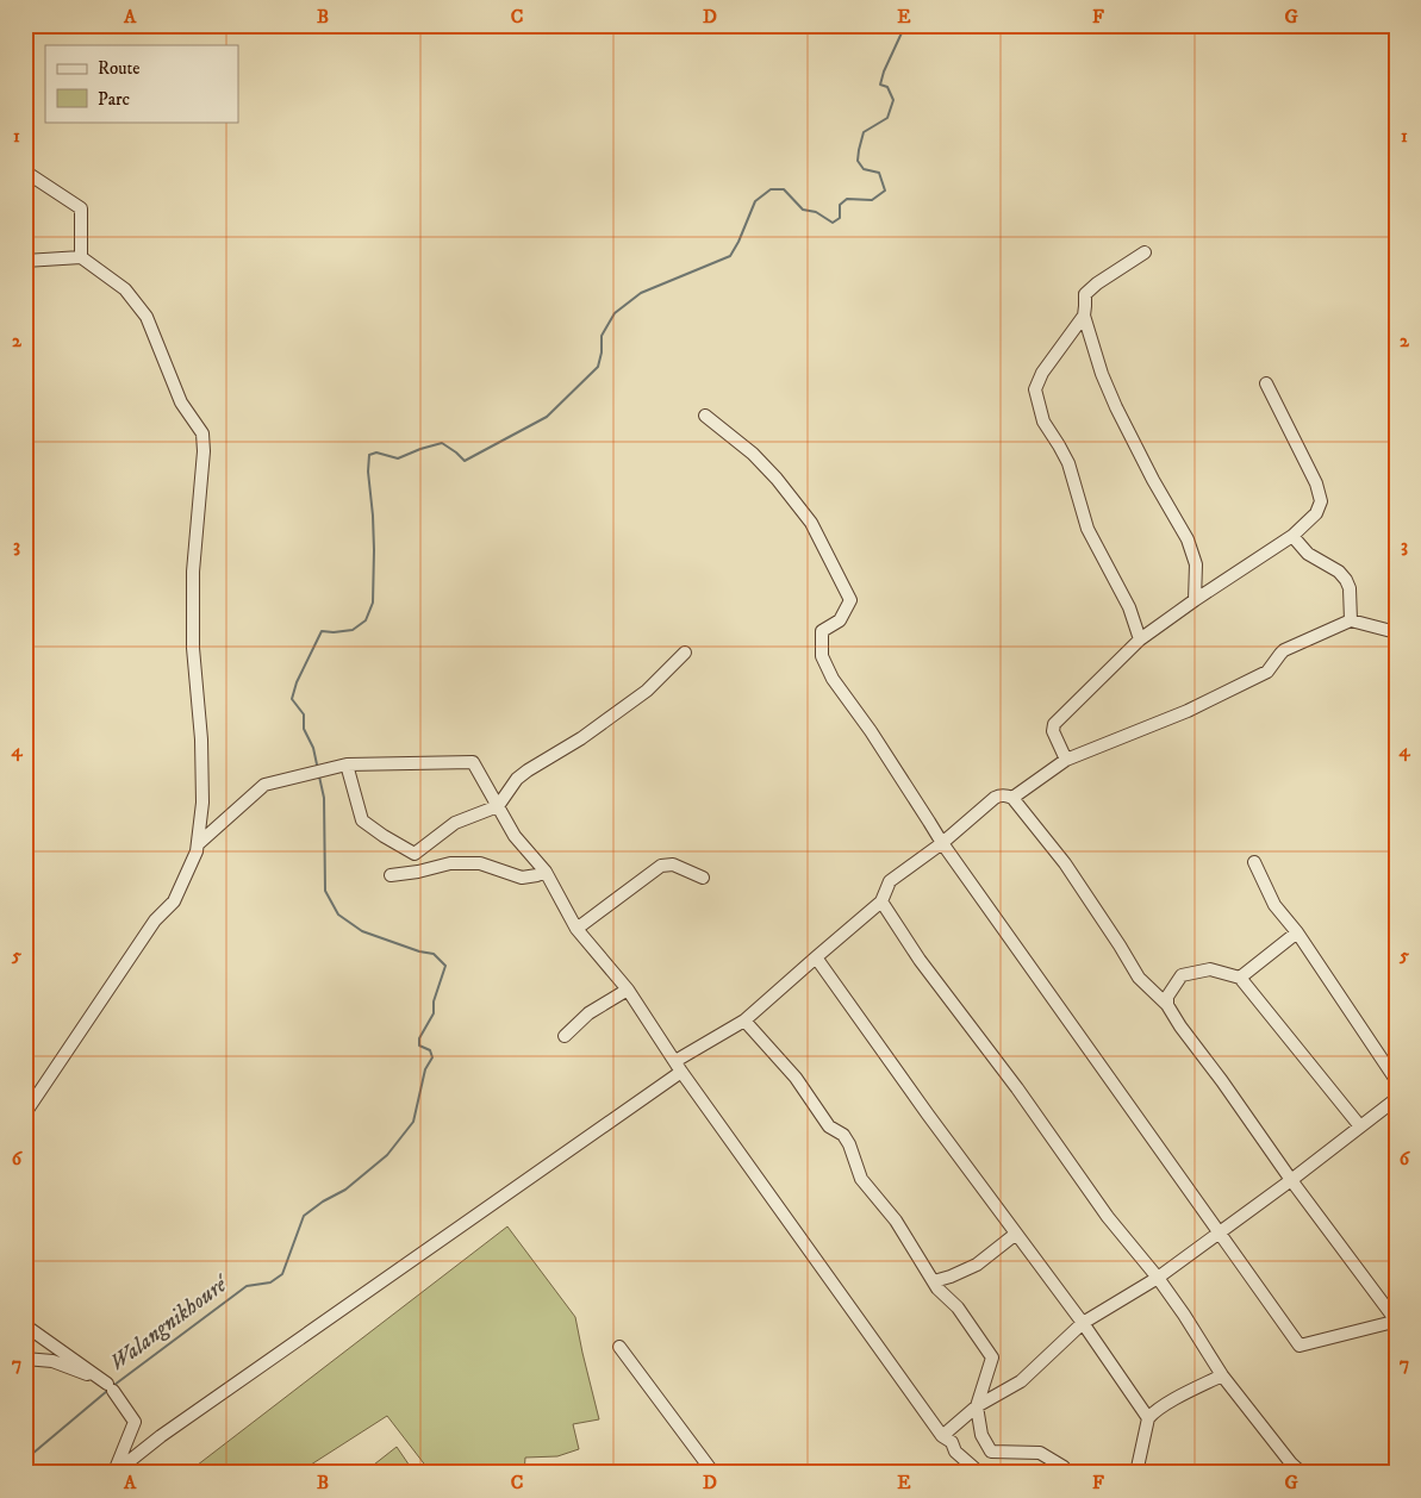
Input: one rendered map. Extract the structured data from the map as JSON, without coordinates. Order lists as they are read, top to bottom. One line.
{"water":["Walangnikhouré"],"legend":["Route","Parc"],"grid":{"columns":["A","B","C","D","E","F","G"],"rows":["1","2","3","4","5","6","7"]}}
